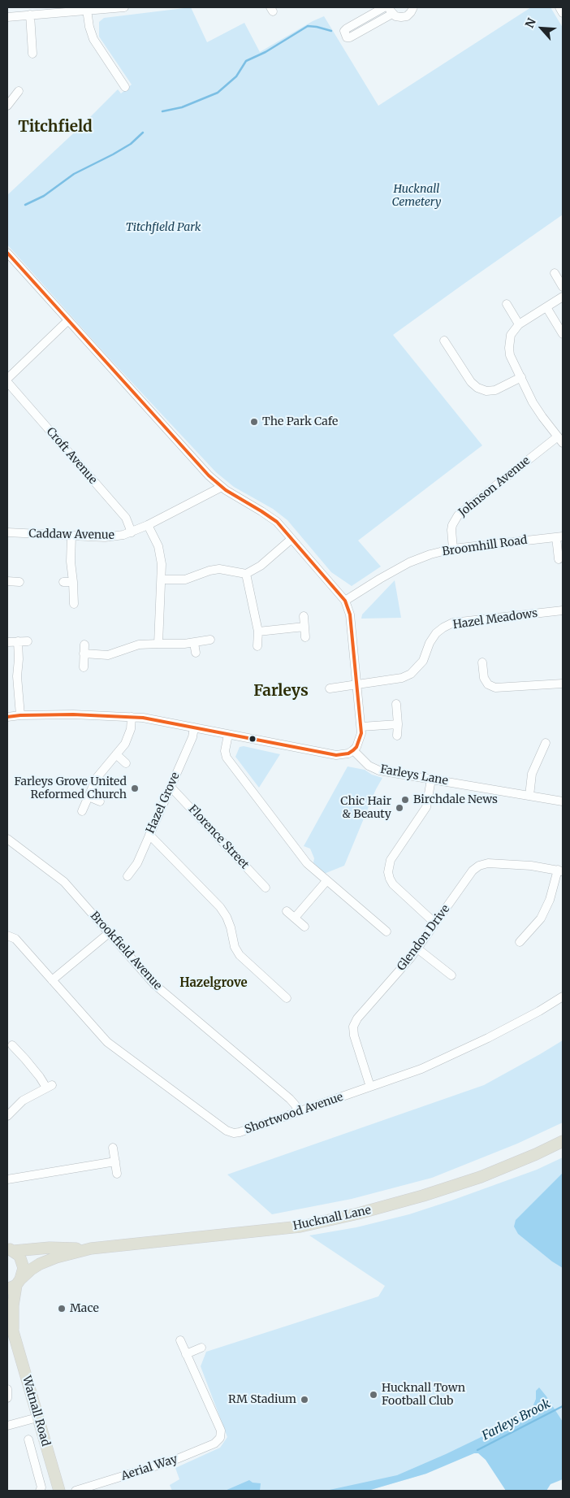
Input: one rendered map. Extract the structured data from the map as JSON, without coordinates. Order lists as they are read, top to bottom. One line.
{"streets":{"main road":["Hucknall Lane","Watnall Road"],"street":["Croft Avenue","Johnson Avenue","Caddaw Avenue","Broomhill Road","Hazel Meadows","Farleys Lane","Hazel Grove","Florence Street","Glendon Drive","Brookfield Avenue","Shortwood Avenue","Aerial Way"]},"crossings":[["Croft Avenue","Caddaw Avenue"],["Johnson Avenue","Broomhill Road"],["Hazel Grove","Florence Street"],["Glendon Drive","Shortwood Avenue"],["Brookfield Avenue","Shortwood Avenue"],["Hucknall Lane","Watnall Road"]],"districts":["Titchfield","Farleys","Hazelgrove"],"water":["Farleys Brook"],"parks":["Hucknall Cemetery","Titchfield Park"],"places":["The Park Cafe","Farleys Grove United Reformed Church","Birchdale News","Chic Hair & Beauty","Mace","Hucknall Town Football Club","RM Stadium"],"north":"top left"}
